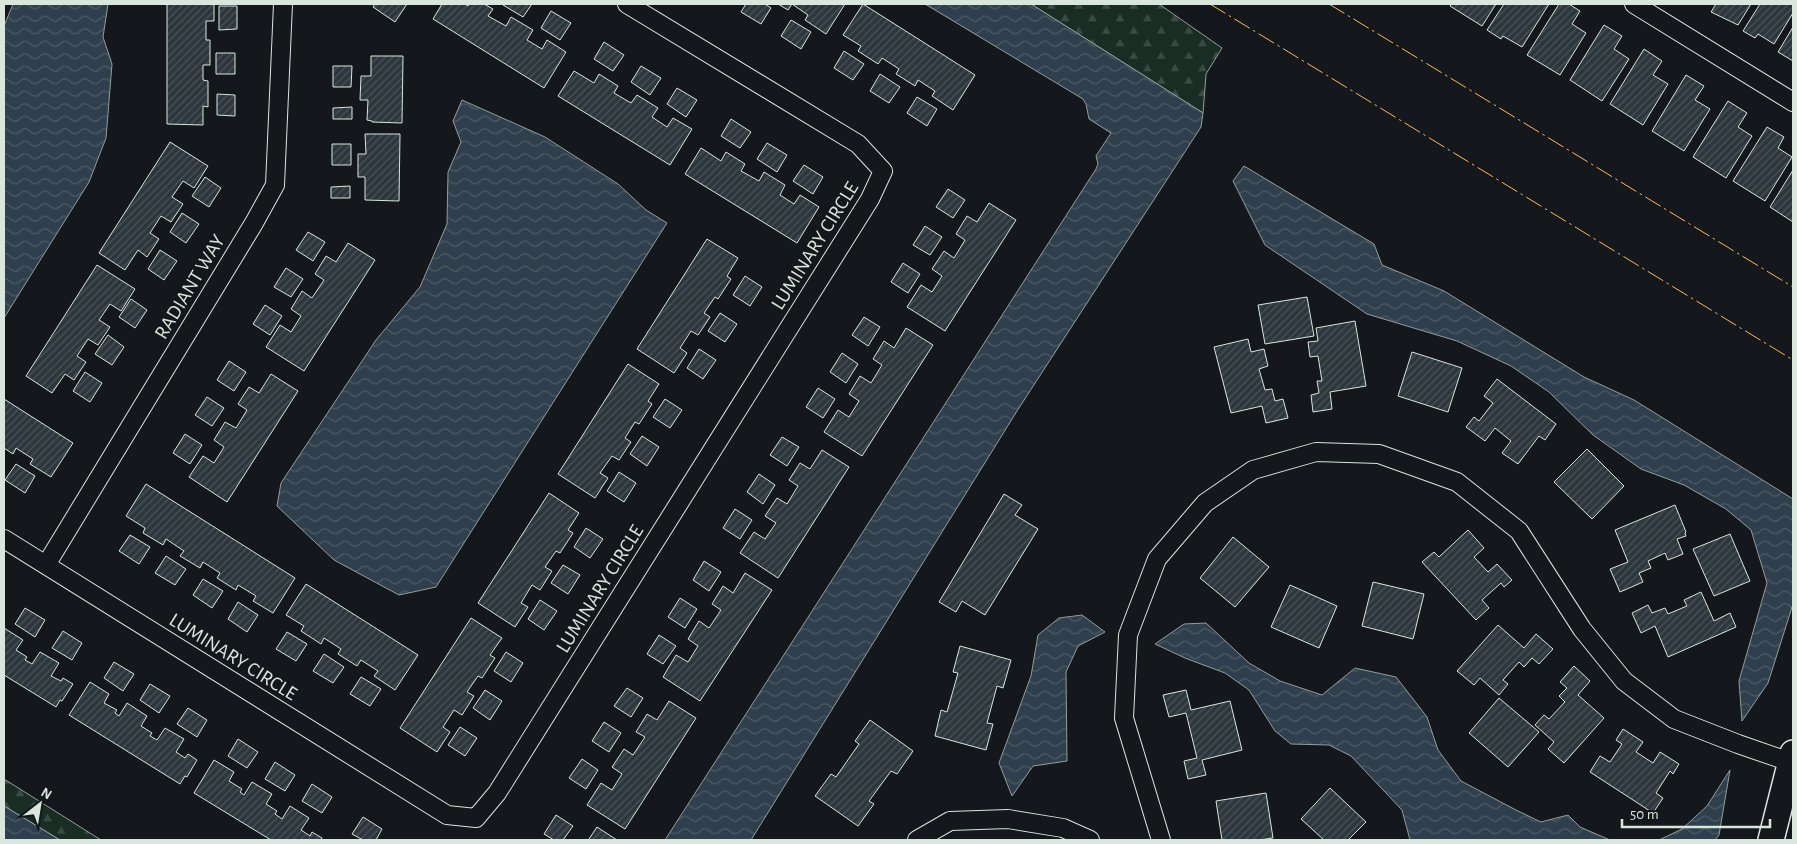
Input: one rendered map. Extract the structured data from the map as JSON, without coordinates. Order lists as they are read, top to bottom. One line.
{"streets":{"street":["LUMINARY CIRCLE","RADIANT WAY"]},"crossings":[["LUMINARY CIRCLE","RADIANT WAY"]],"scale_bar":"50 m","north":"top right"}
